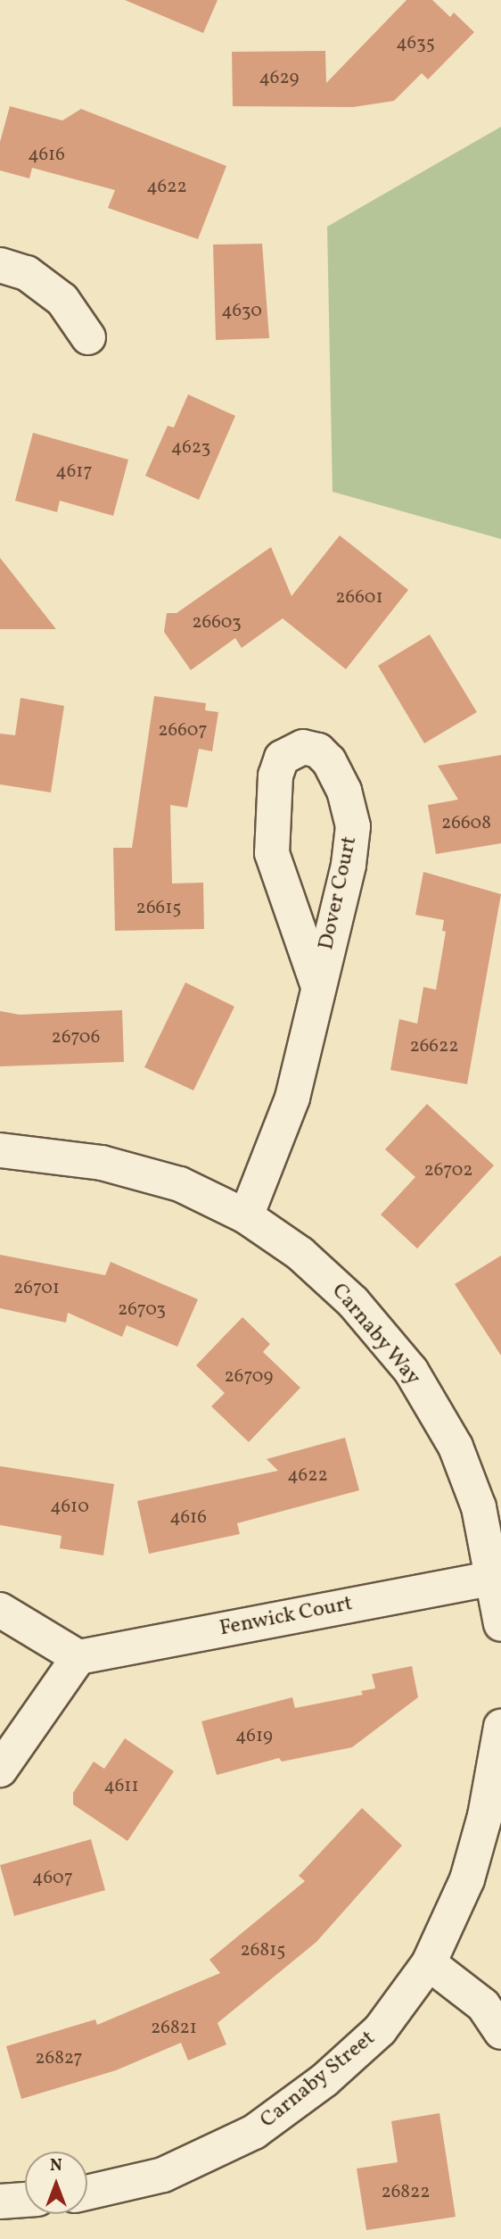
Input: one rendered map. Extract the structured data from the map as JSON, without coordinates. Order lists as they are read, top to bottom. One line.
{"streets":{"street":["Dover Court","Carnaby Way","Fenwick Court","Carnaby Street"]},"crossings":[["Dover Court","Carnaby Way"],["Carnaby Way","Fenwick Court"]],"house_numbers":["4635","4629","4616","4622","4630","4623","4617","26601","26603","26607","26608","26615","26706","26622","26702","26701","26703","26709","4622","4610","4616","4619","4611","4607","26815","26821","26827","26822"],"north":"top"}
